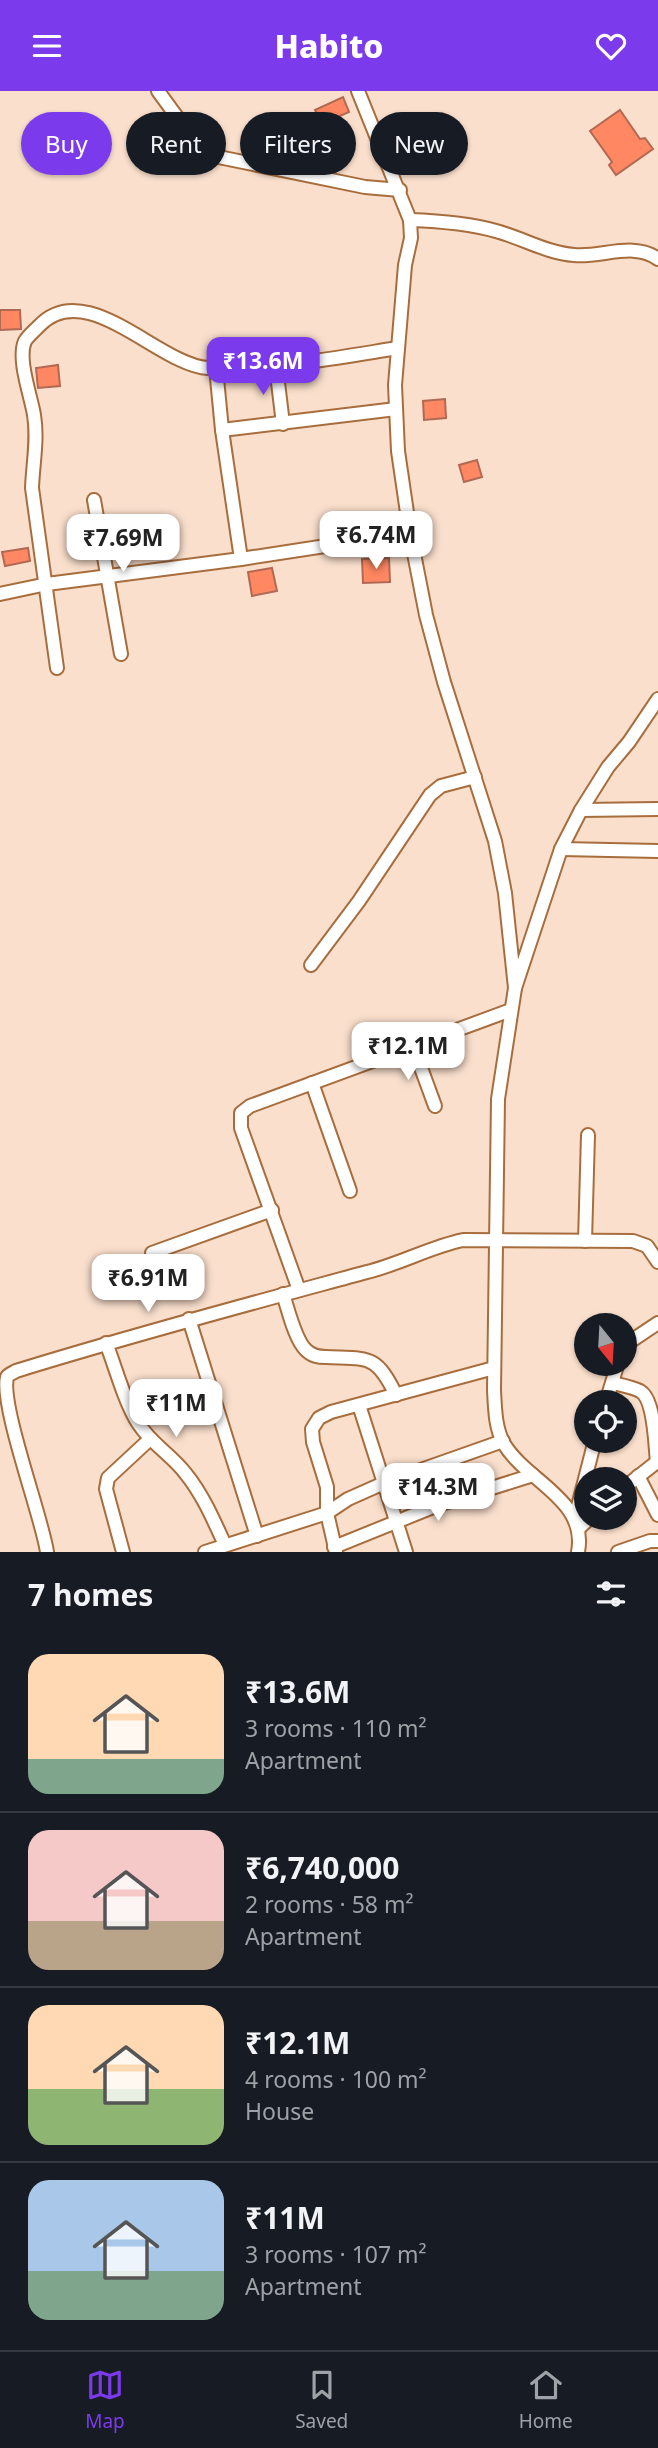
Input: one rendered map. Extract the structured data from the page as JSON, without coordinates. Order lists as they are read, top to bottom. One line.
{"north":"bottom","page":{"header":"Habito","chip":["Buy","Rent","Filters","New"],"price":["₹13.6M","₹6.74M","₹7.69M","₹12.1M","₹6.91M","₹11M","₹14.3M"],"heading":"7 homes","list":[{"name":"₹13.6M","note":"3 rooms · 110 m² · Apartment"},{"name":"₹6,740,000","note":"2 rooms · 58 m² · Apartment"},{"name":"₹12.1M","note":"4 rooms · 100 m² · House"},{"name":"₹11M","note":"3 rooms · 107 m² · Apartment"}],"tabs":["Map","Saved","Home"]}}
